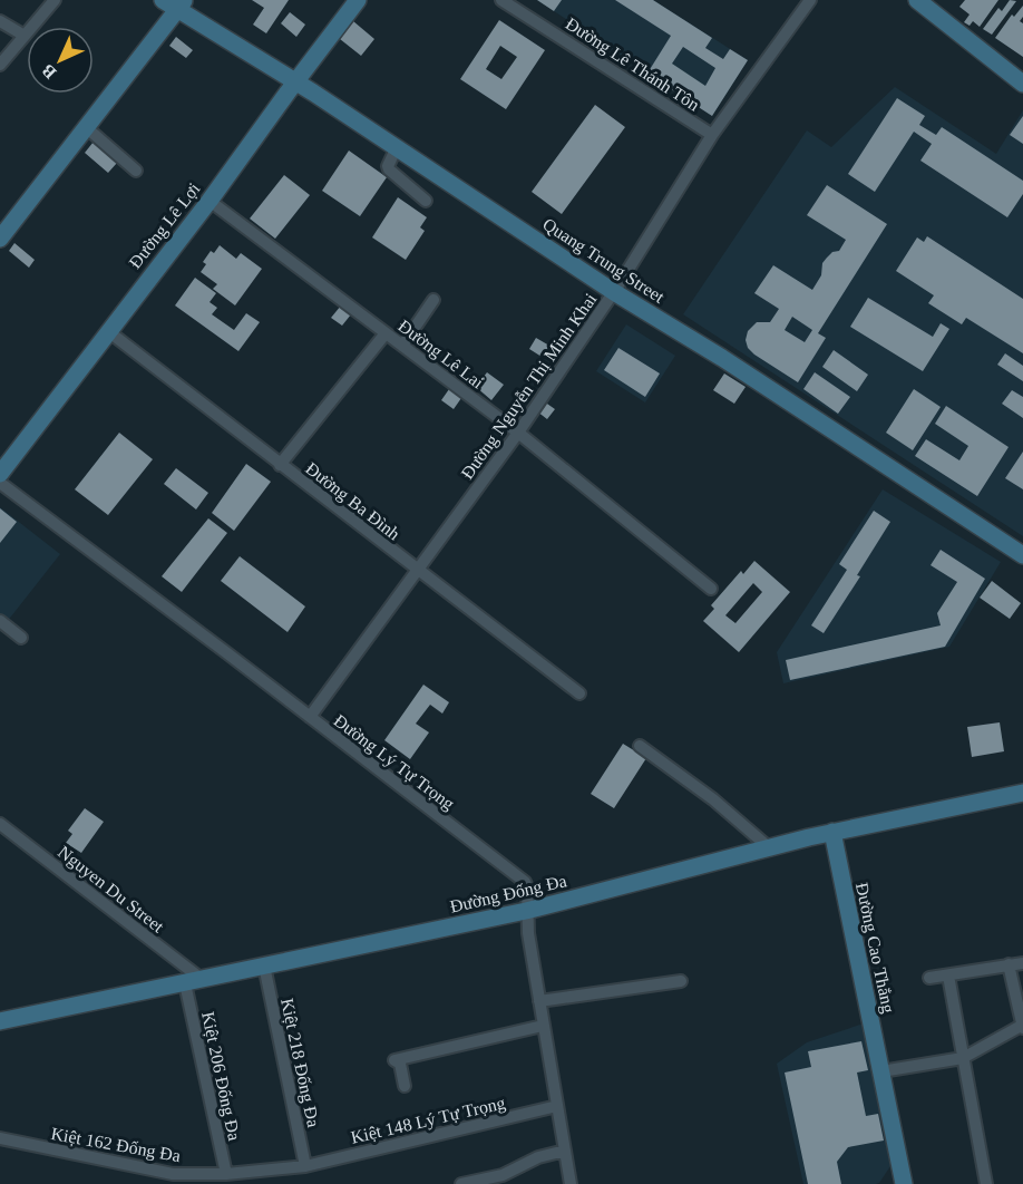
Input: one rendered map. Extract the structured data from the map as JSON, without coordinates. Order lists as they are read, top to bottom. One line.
{"streets":{"main road":["Đường Lê Lợi","Quang Trung Street","Đường Đống Đa","Đường Cao Thắng"],"street":["Đường Lê Thánh Tôn","Đường Lê Lai","Đường Nguyễn Thị Minh Khai","Đường Ba Đình","Đường Lý Tự Trọng","Nguyen Du Street","Kiệt 218 Đống Đa","Kiệt 206 Đống Đa","Kiệt 148 Lý Tự Trọng","Kiệt 162 Đống Đa"]},"crossings":[["Đường Lê Thánh Tôn","Đường Nguyễn Thị Minh Khai"],["Đường Lê Lợi","Quang Trung Street"],["Đường Lê Lợi","Đường Lê Lai"],["Đường Lê Lợi","Đường Ba Đình"],["Quang Trung Street","Đường Nguyễn Thị Minh Khai"],["Đường Lê Lai","Đường Nguyễn Thị Minh Khai"],["Đường Nguyễn Thị Minh Khai","Đường Ba Đình"],["Đường Nguyễn Thị Minh Khai","Đường Lý Tự Trọng"],["Đường Lý Tự Trọng","Đường Đống Đa"],["Đường Lý Tự Trọng","Kiệt 148 Lý Tự Trọng"],["Nguyen Du Street","Đường Đống Đa"],["Nguyen Du Street","Kiệt 206 Đống Đa"],["Đường Đống Đa","Đường Cao Thắng"],["Đường Đống Đa","Kiệt 218 Đống Đa"],["Đường Đống Đa","Kiệt 206 Đống Đa"],["Kiệt 218 Đống Đa","Kiệt 148 Lý Tự Trọng"],["Kiệt 218 Đống Đa","Kiệt 162 Đống Đa"],["Kiệt 206 Đống Đa","Kiệt 162 Đống Đa"],["Kiệt 148 Lý Tự Trọng","Kiệt 162 Đống Đa"]],"north":"bottom left"}
